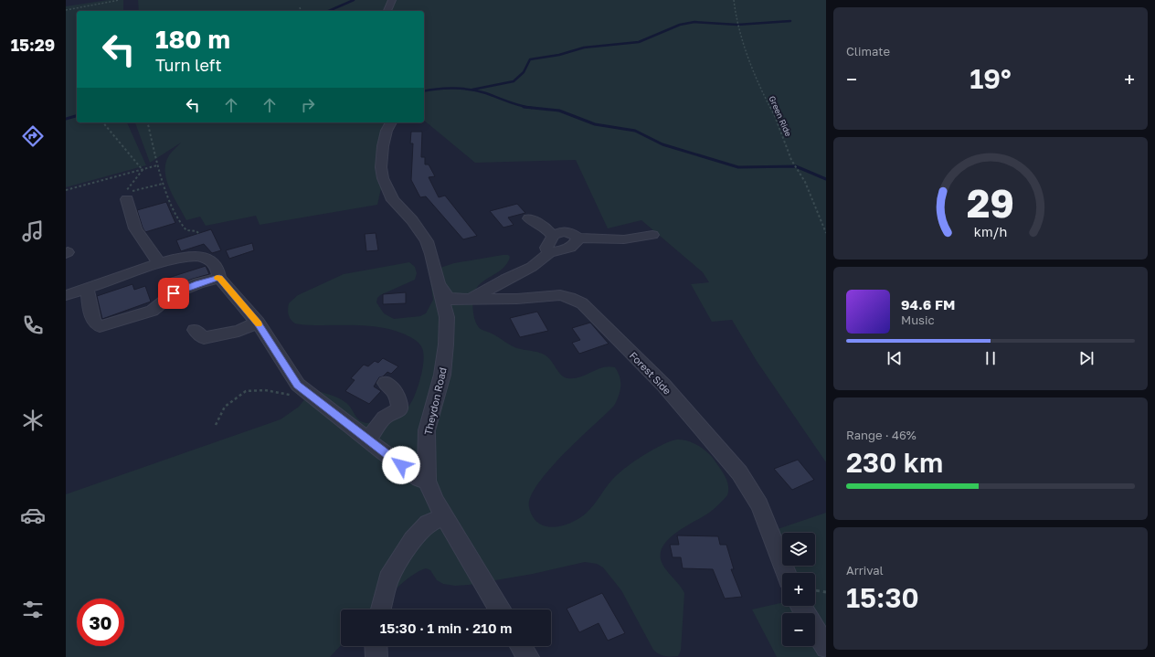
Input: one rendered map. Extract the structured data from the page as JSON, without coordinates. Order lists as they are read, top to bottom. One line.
{"streets":{"street":["Forest Side","Theydon Road"],"path":["Green Ride"]},"crossings":[["Forest Side","Theydon Road"]],"page":{"tabs":"15:29","tile":["Climate",["Range · 46%","230 km"],["Arrival","15:30"]],"turn":["180 m","Turn left"],"heat":["−","19°","+"],"song":["94.6 FM","Music"],"map_buttons":["+","−"],"limit":"30","trip":"15:30 · 1 min · 210 m","gauge":["29","km/h"]}}
